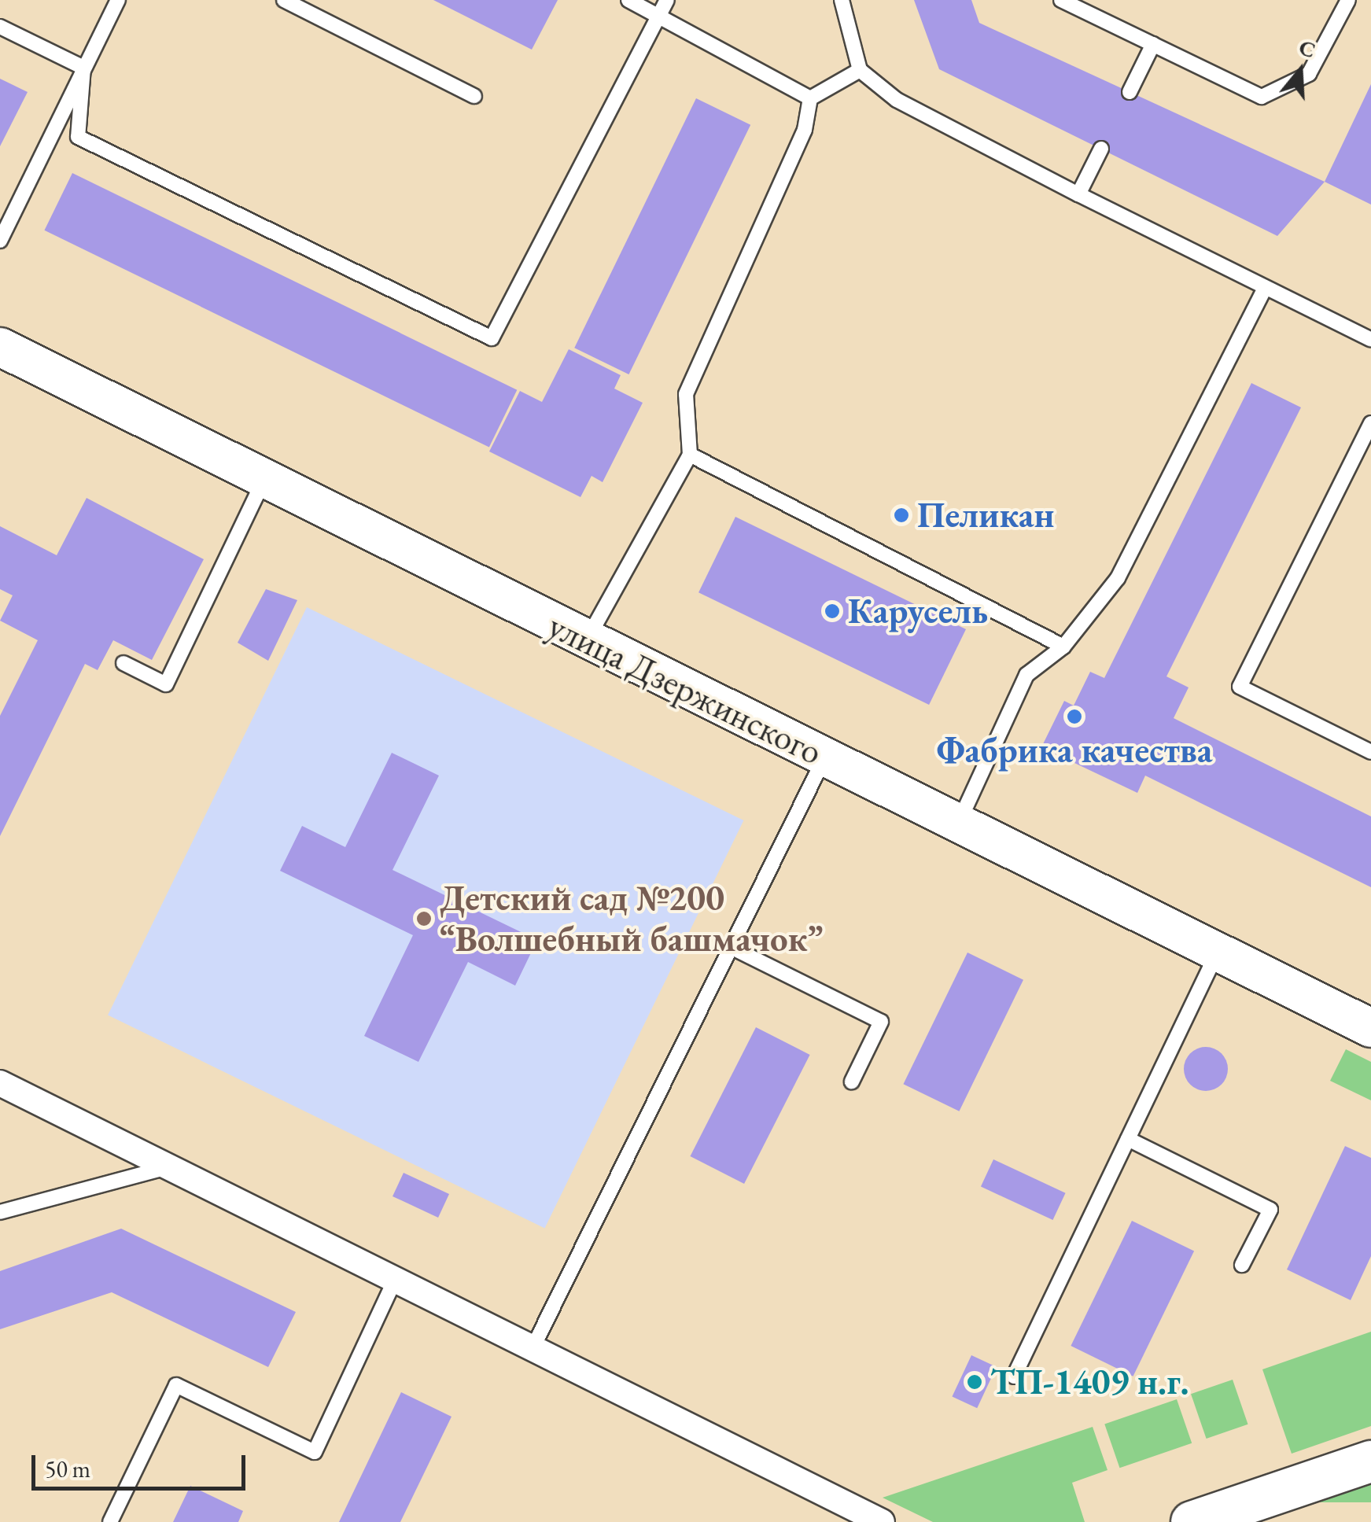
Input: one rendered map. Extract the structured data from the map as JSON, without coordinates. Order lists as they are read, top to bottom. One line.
{"streets":{"main road":["улица Дзержинского"]},"places":["Пеликан","Карусель","Фабрика качества","Детский сад №200 “Волшебный башмачок”","ТП-1409 н.г."],"scale_bar":"50 m","north":"top"}
